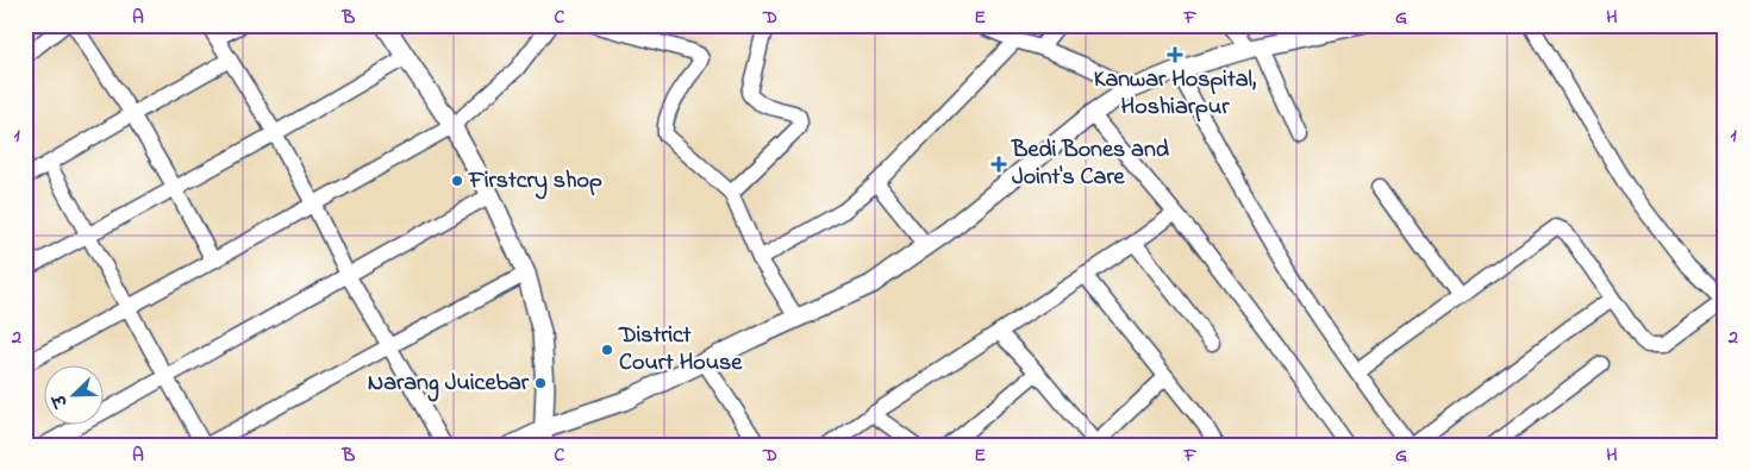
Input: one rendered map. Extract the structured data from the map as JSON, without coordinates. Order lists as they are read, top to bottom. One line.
{"places":{"health":["Kanwar Hospital, Hoshiarpur","Bedi Bones and Joint's Care"],"other":["Firstcry shop","District Court House","Narang Juicebar"]},"north":"bottom left","grid":{"columns":["A","B","C","D","E","F","G","H"],"rows":["1","2"]}}
